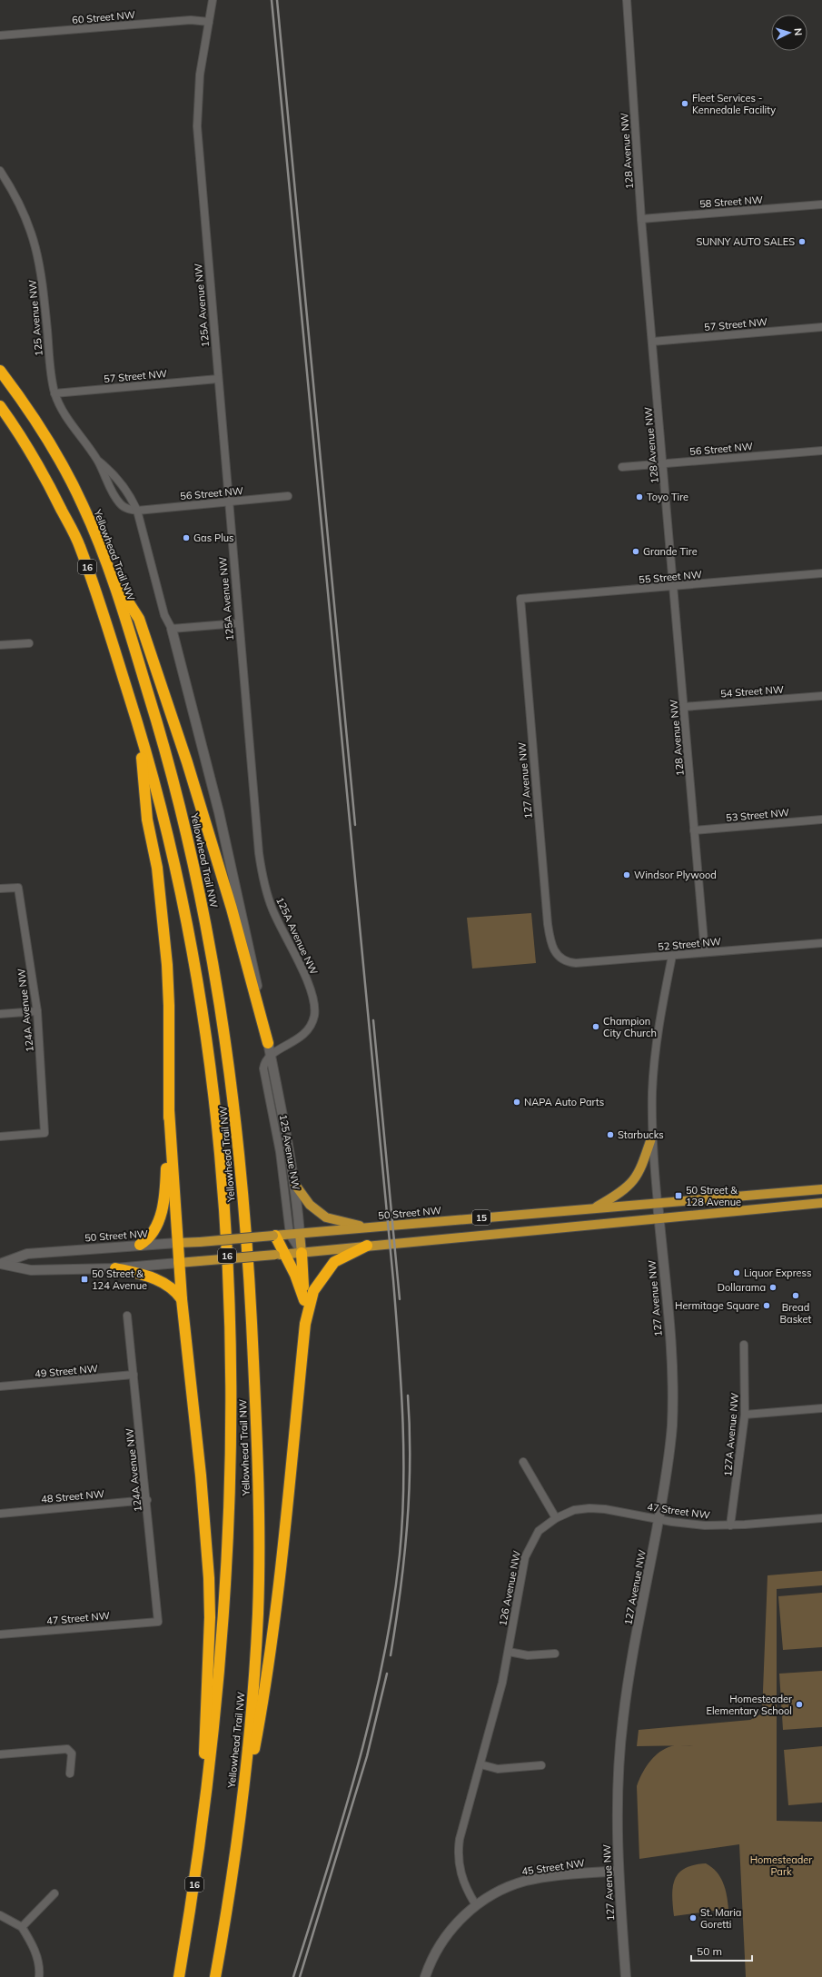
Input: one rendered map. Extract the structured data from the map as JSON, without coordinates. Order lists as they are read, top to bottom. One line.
{"streets":{"highway":["Yellowhead Trail NW","16"],"main road":["50 Street NW","15"],"street":["60 Street NW","128 Avenue NW","58 Street NW","125A Avenue NW","125 Avenue NW","57 Street NW","56 Street NW","55 Street NW","54 Street NW","127 Avenue NW","53 Street NW","52 Street NW","124A Avenue NW","49 Street NW","127A Avenue NW","48 Street NW","47 Street NW","126 Avenue NW","45 Street NW"]},"crossings":[["60 Street NW","125A Avenue NW"],["128 Avenue NW","58 Street NW"],["128 Avenue NW","57 Street NW"],["128 Avenue NW","56 Street NW"],["128 Avenue NW","55 Street NW"],["128 Avenue NW","54 Street NW"],["128 Avenue NW","53 Street NW"],["128 Avenue NW","52 Street NW"],["125A Avenue NW","125 Avenue NW"],["125A Avenue NW","57 Street NW"],["125A Avenue NW","56 Street NW"],["125 Avenue NW","57 Street NW"],["125 Avenue NW","56 Street NW"],["125 Avenue NW","50 Street NW"],["55 Street NW","127 Avenue NW"],["127 Avenue NW","52 Street NW"],["127 Avenue NW","50 Street NW"],["127 Avenue NW","47 Street NW"],["127 Avenue NW","45 Street NW"],["124A Avenue NW","49 Street NW"],["124A Avenue NW","48 Street NW"],["124A Avenue NW","47 Street NW"],["127A Avenue NW","47 Street NW"],["47 Street NW","126 Avenue NW"],["126 Avenue NW","45 Street NW"]],"parks":["Homesteader Park"],"places":{"other":["Fleet Services - Kennedale Facility","SUNNY AUTO SALES","Toyo Tire","Gas Plus","Grande Tire","Windsor Plywood","Champion City Church","NAPA Auto Parts","Starbucks","Liquor Express","Dollarama","Bread Basket","Hermitage Square","Homesteader Elementary School","St. Maria Goretti"],"transit":["50 Street & 128 Avenue","50 Street & 124 Avenue"]},"scale_bar":"50 m","north":"right"}
